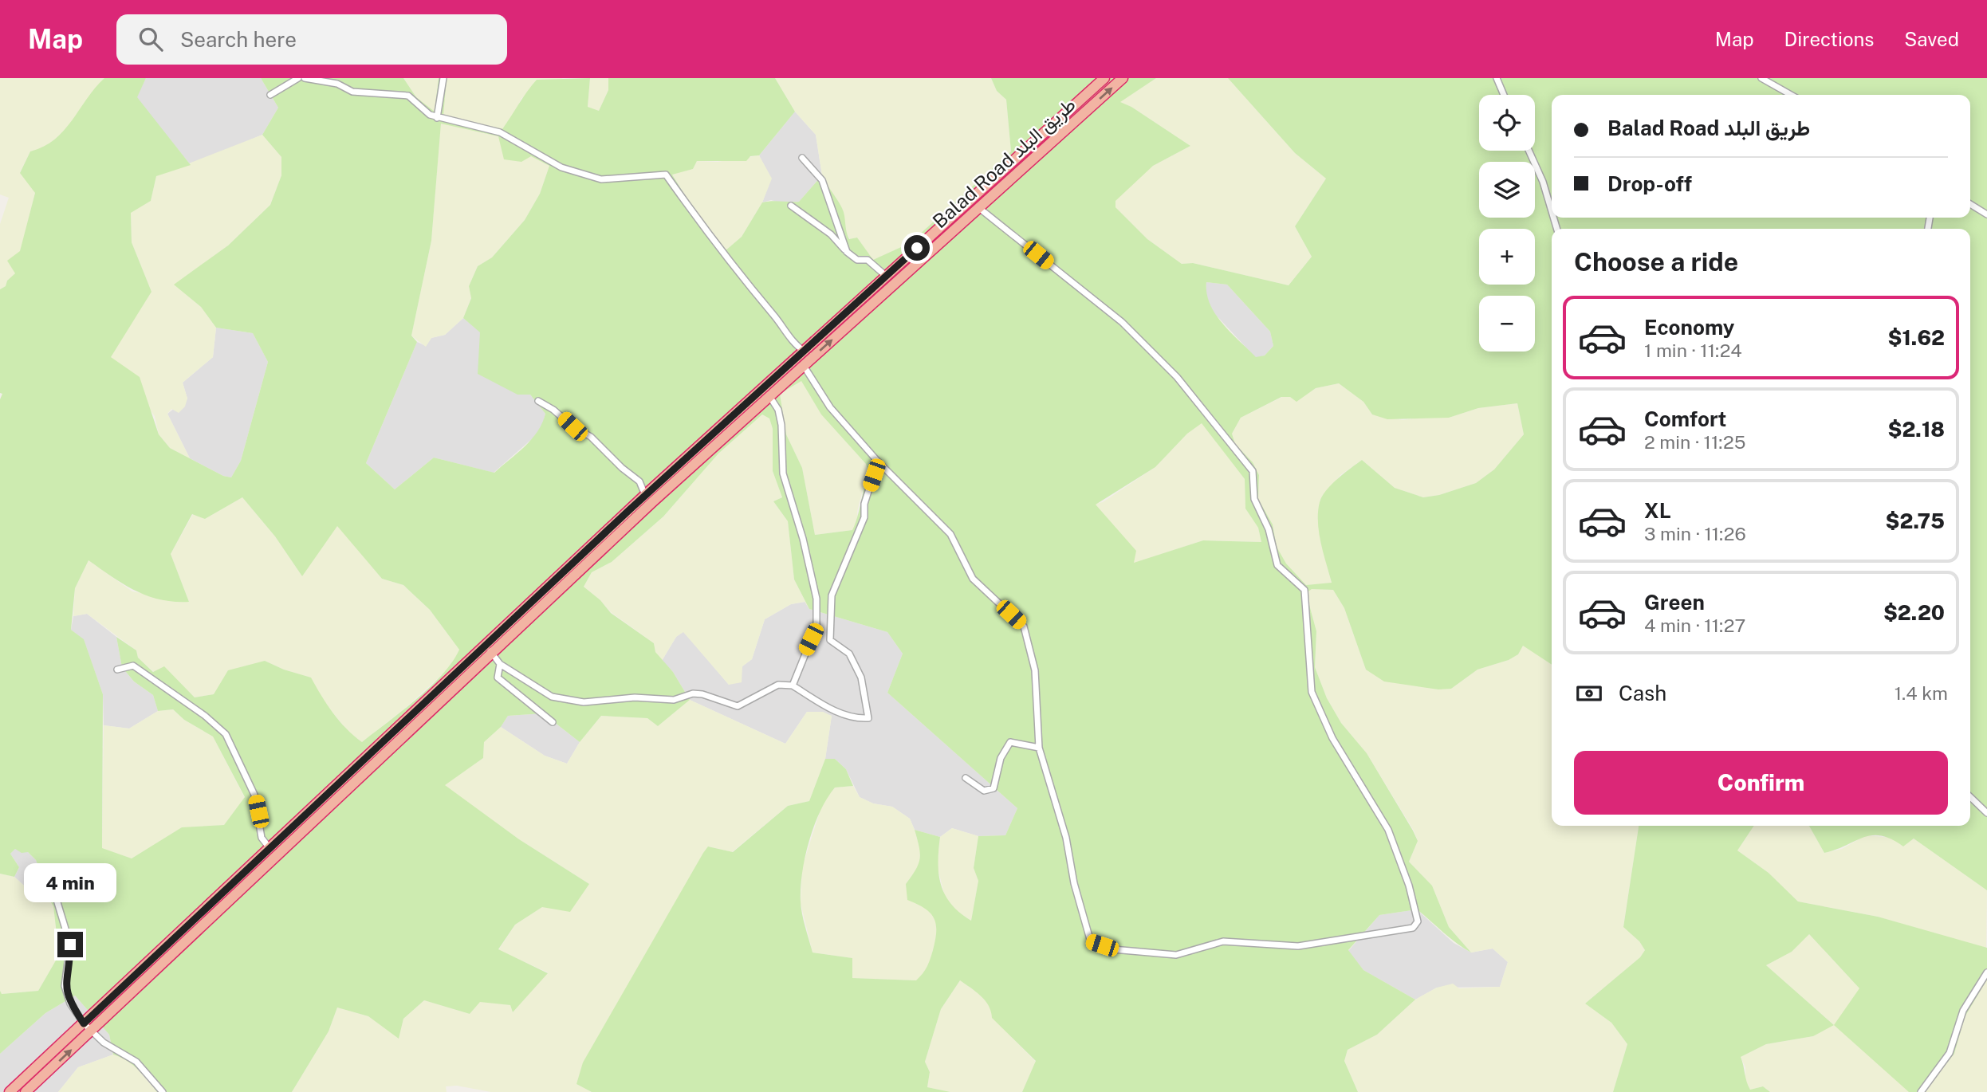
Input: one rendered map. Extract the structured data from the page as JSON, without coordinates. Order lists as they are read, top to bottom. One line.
{"streets":{"highway":["Balad Road طريق البلد"]},"page":{"header":"Map","search":"Search here","nav":["Map","Directions","Saved"],"map_buttons":["+","−"],"banner":["Balad Road طريق البلد","Drop-off"],"heading":"Choose a ride","list":[{"name":"Economy","note":"1 min · 11:24","value":"$1.62"},{"name":"Comfort","note":"2 min · 11:25","value":"$2.18"},{"name":"XL","note":"3 min · 11:26","value":"$2.75"},{"name":"Green","note":"4 min · 11:27","value":"$2.20"}],"pay":["Cash","1.4 km"],"buttons":"Confirm","bubble":"4 min"}}
